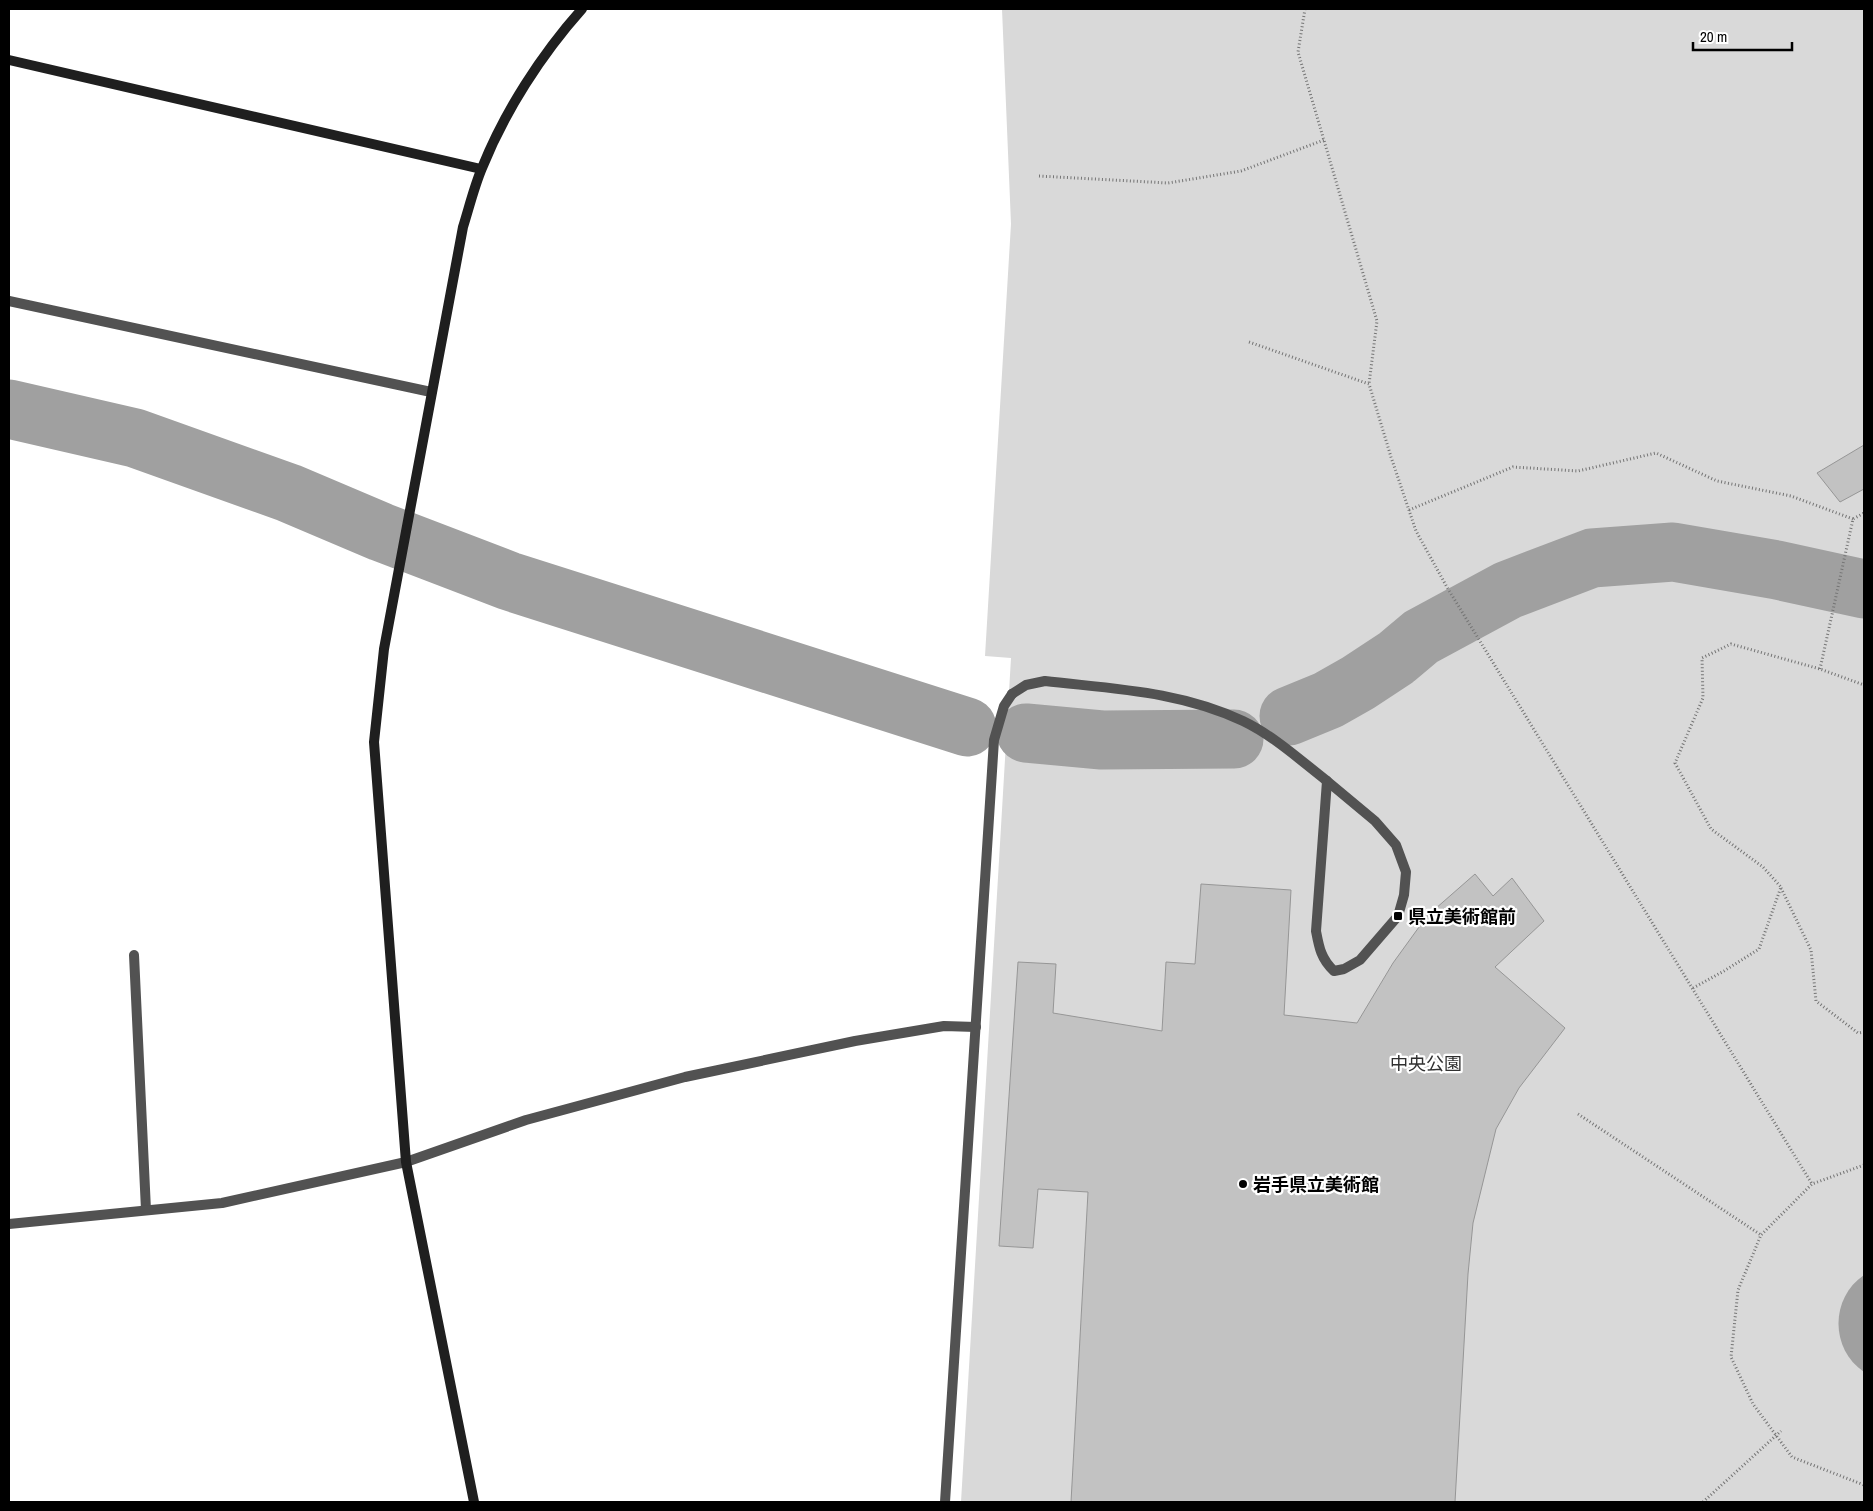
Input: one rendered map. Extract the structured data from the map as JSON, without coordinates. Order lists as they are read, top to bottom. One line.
{"parks":["中央公園"],"places":{"transit":["県立美術館前"],"other":["岩手県立美術館"]},"scale_bar":"20 m"}
